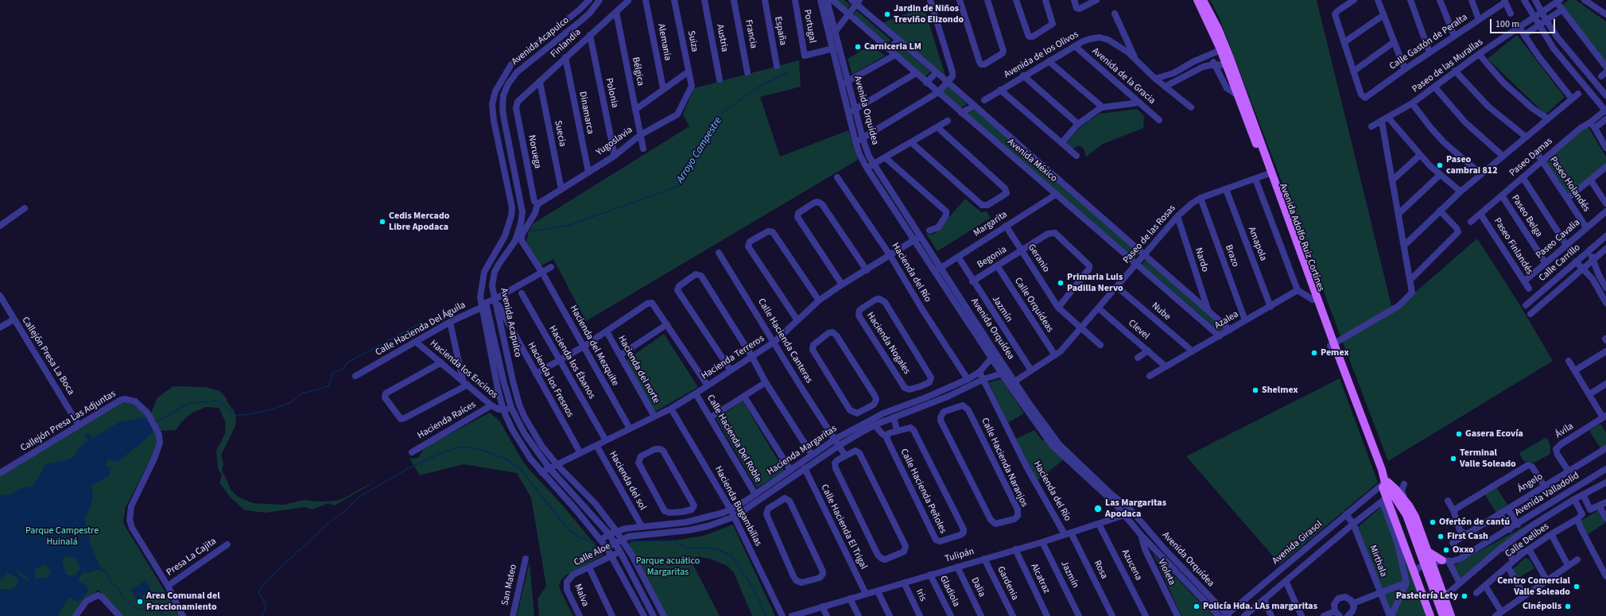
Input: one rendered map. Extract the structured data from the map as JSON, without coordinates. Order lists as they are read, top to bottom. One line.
{"streets":{"main road":["Avenida Adolfo Ruiz Cortínes"],"street":["Portugal","España","Francia","Austria","Avenida Acapulco","Suiza","Alemania","Calle Gastón de Peralta","Finlandia","Avenida de los Olivos","Paseo de las Murallas","Bélgica","Avenida de la Gracia","Polonia","Avenida Orquídea","Dinamarca","Suecia","Yugoslavia","Noruega","Paseo Damas","Avenida México","Paseo Holandés","Paseo Belga","Margarita","Paseo de las Rosas","Paseo Cavalia","Amapola","Paseo Finlandés","Brazo","Begonia","Geranio","Nardo","Calle Carrillo","Hacienda del Río","Calle Orquídeas","Jazmín","Nube","Azalea","Calle Hacienda Del Águila","Clevel","Calle Hacienda Canteras","Hacienda Nogales","Hacienda del Mezquite","Callejón Presa La Boca","Hacienda Terreros","Hacienda los Ébanos","Hacienda los Encinos","Hacienda del norte","Hacienda los Fresnos","Hacienda Raíces","Callejón Presa Las Adjuntas","Ávila","Calle Hacienda Del Roble","Hacienda Margaritas","Calle Hacienda Naranjos","Hacienda del sol","Ángelo","Calle Hacienda Peñoles","Avenida Valladolid","Hacienda Bugambilias","Calle Hacienda El Trigal","Calle Delibes","Avenida Girasol","Calle Aloe","Tulipán","Presa La Cajita","Mirthala","Azucena","Rosa","Violeta","Alcatraz","Gardenia","San Mateo","Dalia","Gladiola","Malva","Iris"]},"crossings":[["Portugal","Avenida Orquídea"],["Avenida Acapulco","Calle Hacienda Del Águila"],["Avenida Acapulco","Hacienda Terreros"],["Avenida Acapulco","Hacienda los Encinos"],["Avenida Acapulco","Hacienda los Fresnos"],["Avenida Acapulco","Hacienda Margaritas"],["Avenida Acapulco","Calle Aloe"],["Suiza","Yugoslavia"],["Finlandia","Bélgica"],["Finlandia","Polonia"],["Finlandia","Dinamarca"],["Finlandia","Suecia"],["Finlandia","Noruega"],["Avenida de los Olivos","Avenida de la Gracia"],["Bélgica","Yugoslavia"],["Polonia","Yugoslavia"],["Avenida Orquídea","Margarita"],["Avenida Orquídea","Paseo de las Rosas"],["Avenida Orquídea","Hacienda Terreros"],["Avenida Orquídea","Hacienda Margaritas"],["Avenida Orquídea","Avenida Girasol"],["Avenida Orquídea","Tulipán"],["Avenida Orquídea","Violeta"],["Dinamarca","Yugoslavia"],["Suecia","Yugoslavia"],["Yugoslavia","Noruega"],["Yugoslavia","Hacienda del Mezquite"],["Noruega","Hacienda del Mezquite"],["Paseo Damas","Paseo Holandés"],["Paseo Damas","Paseo Belga"],["Paseo Damas","Paseo Finlandés"],["Avenida México","Margarita"],["Avenida México","Paseo de las Rosas"],["Avenida México","Nardo"],["Avenida México","Azalea"],["Paseo Holandés","Paseo Cavalia"],["Paseo Belga","Paseo Cavalia"],["Margarita","Geranio"],["Margarita","Jazmín"],["Paseo de las Rosas","Avenida Adolfo Ruiz Cortínes"],["Paseo de las Rosas","Amapola"],["Paseo de las Rosas","Brazo"],["Paseo de las Rosas","Geranio"],["Paseo de las Rosas","Nardo"],["Paseo de las Rosas","Calle Orquídeas"],["Paseo de las Rosas","Jazmín"],["Paseo de las Rosas","Nube"],["Paseo de las Rosas","Clevel"],["Avenida Adolfo Ruiz Cortínes","Avenida Valladolid"],["Avenida Adolfo Ruiz Cortínes","Avenida Girasol"],["Paseo Cavalia","Paseo Finlandés"],["Amapola","Azalea"],["Brazo","Azalea"],["Begonia","Geranio"],["Begonia","Calle Orquídeas"],["Begonia","Jazmín"],["Hacienda del Río","Hacienda Terreros"],["Hacienda del Río","Hacienda Margaritas"],["Hacienda del Río","Tulipán"],["Hacienda del Río","Rosa"],["Jazmín","Tulipán"],["Nube","Azalea"],["Azalea","Clevel"],["Calle Hacienda Del Águila","Hacienda del Mezquite"],["Calle Hacienda Del Águila","Hacienda los Encinos"],["Calle Hacienda Del Águila","Hacienda los Fresnos"],["Calle Hacienda Canteras","Hacienda Terreros"],["Calle Hacienda Canteras","Hacienda Margaritas"],["Hacienda del Mezquite","Hacienda Terreros"],["Callejón Presa La Boca","Callejón Presa Las Adjuntas"],["Hacienda Terreros","Hacienda los Ébanos"],["Hacienda Terreros","Hacienda del norte"],["Hacienda Terreros","Hacienda los Fresnos"],["Hacienda Terreros","Calle Hacienda Del Roble"],["Hacienda Terreros","Hacienda del sol"],["Hacienda Terreros","Hacienda Bugambilias"],["Hacienda los Encinos","Hacienda Raíces"],["Callejón Presa Las Adjuntas","Presa La Cajita"],["Ávila","Ángelo"],["Calle Hacienda Del Roble","Hacienda Margaritas"],["Hacienda Margaritas","Hacienda del sol"],["Hacienda Margaritas","Hacienda Bugambilias"],["Hacienda Margaritas","Calle Hacienda El Trigal"],["Calle Hacienda El Trigal","Tulipán"],["Avenida Girasol","Mirthala"],["Calle Aloe","Malva"],["Tulipán","Azucena"],["Tulipán","Rosa"],["Tulipán","Alcatraz"],["Tulipán","Gardenia"],["Tulipán","Dalia"],["Tulipán","Gladiola"],["Tulipán","Iris"]],"water":["Arroyo Campestre"],"parks":["Parque Campestre Huinalá","Parque acuático Margaritas"],"places":["Jardin de Niños Treviño Elizondo","Carniceria LM","Paseo cambrai 812","Cedis Mercado Libre Apodaca","Primaria Luis Padilla Nervo","Pemex","Shelmex","Gasera Ecovía","Terminal Valle Soleado","Las Margaritas Apodaca","Ofertón de cantú","First Cash","Oxxo","Centro Comercial Valle Soleado","Pastelería Lety","Area Comunal del Fraccionamiento","Policía Hda. LAs margaritas","Cinépolis"],"scale_bar":"100 m"}
